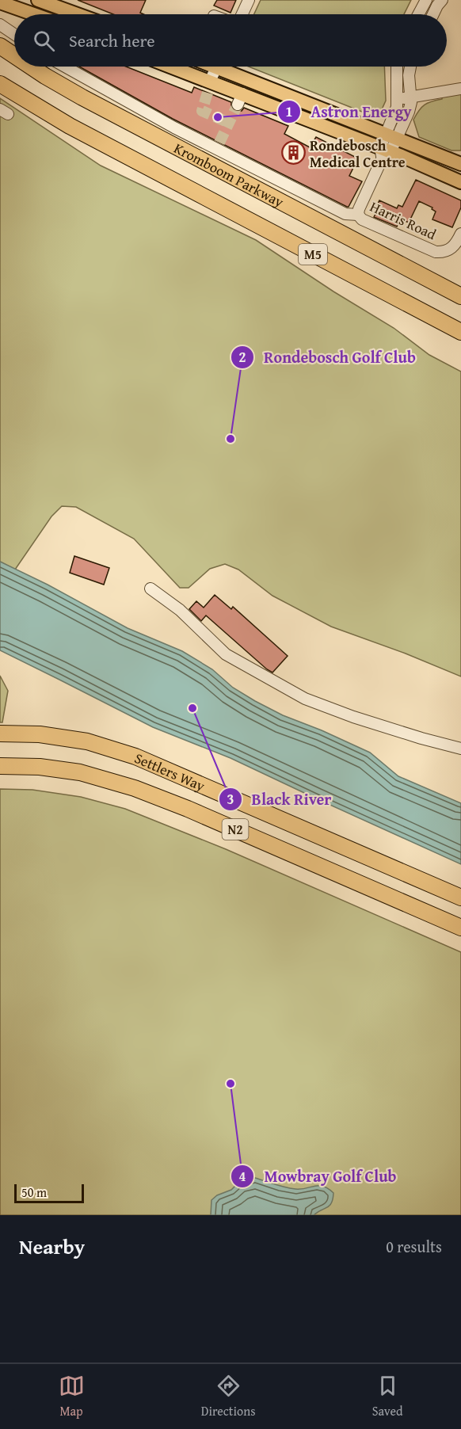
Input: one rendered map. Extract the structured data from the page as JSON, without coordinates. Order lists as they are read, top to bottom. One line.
{"streets":{"highway":["Kromboom Parkway","M5","Settlers Way","N2"],"street":["Harris Road"]},"places":{"other":["Astron Energy","Rondebosch Golf Club","Black River","Mowbray Golf Club"],"building":["Rondebosch Medical Centre"]},"scale_bar":"50 m","page":{"search":"Search here","scale":"50 m","heading":["Nearby","0 results"],"nav":["Map","Directions","Saved"]}}
